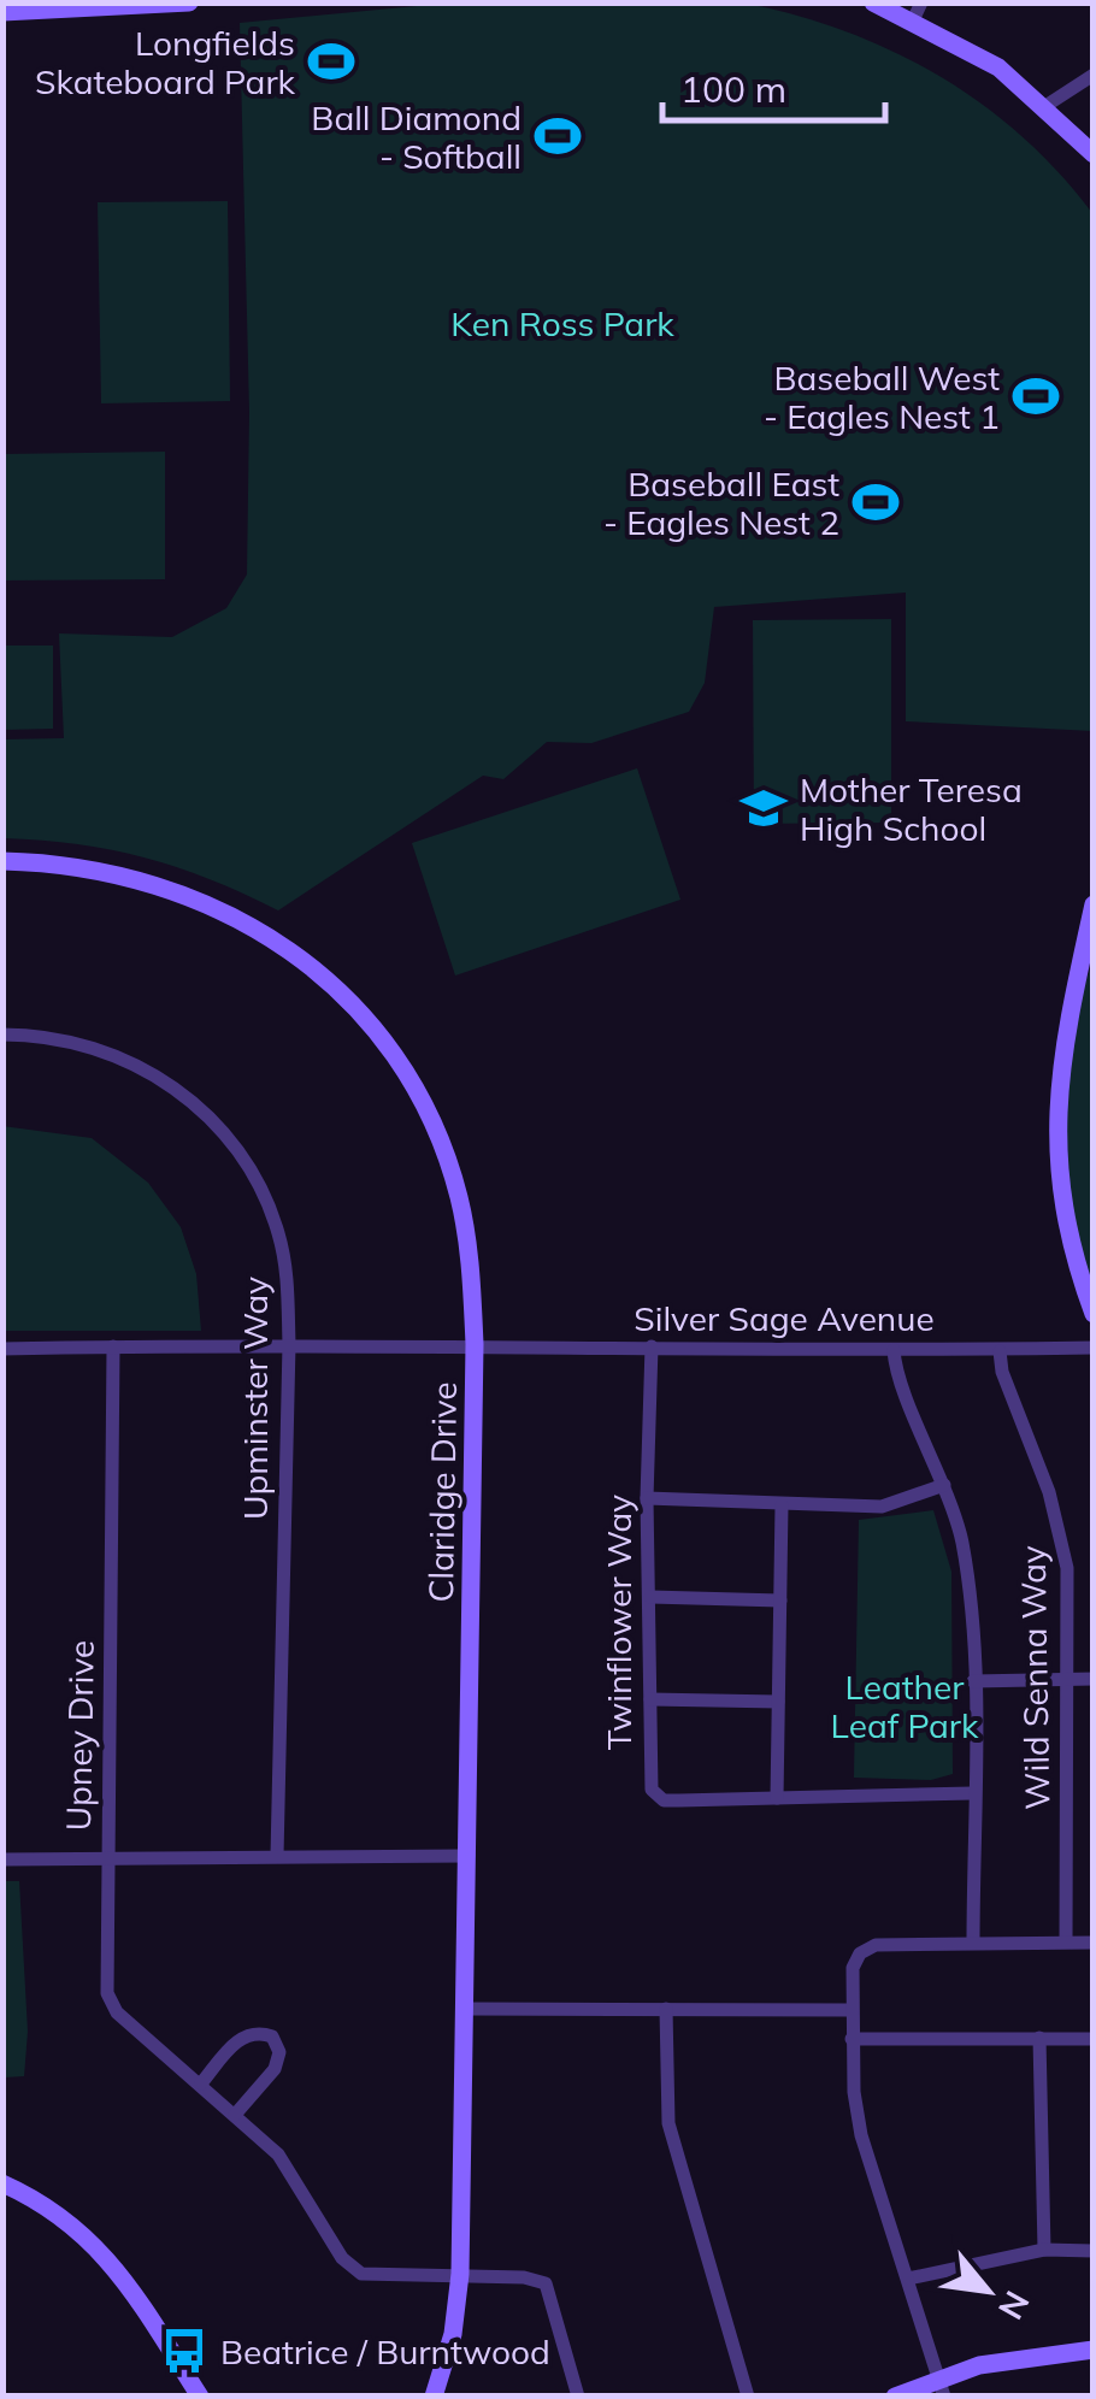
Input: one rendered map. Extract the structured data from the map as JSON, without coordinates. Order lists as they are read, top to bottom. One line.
{"streets":{"street":["Silver Sage Avenue","Upminster Way","Claridge Drive","Twinflower Way","Wild Senna Way","Upney Drive"]},"crossings":[["Silver Sage Avenue","Upminster Way"],["Silver Sage Avenue","Claridge Drive"],["Silver Sage Avenue","Twinflower Way"],["Silver Sage Avenue","Wild Senna Way"],["Silver Sage Avenue","Upney Drive"],["Claridge Drive","Upney Drive"]],"parks":["Ken Ross Park","Leather Leaf Park"],"places":{"sports":["Longfields Skateboard Park","Ball Diamond - Softball","Baseball West - Eagles Nest 1","Baseball East - Eagles Nest 2"],"school or university":["Mother Teresa High School"],"bus stop":["Beatrice / Burntwood"]},"scale_bar":"100 m","north":"bottom right"}
